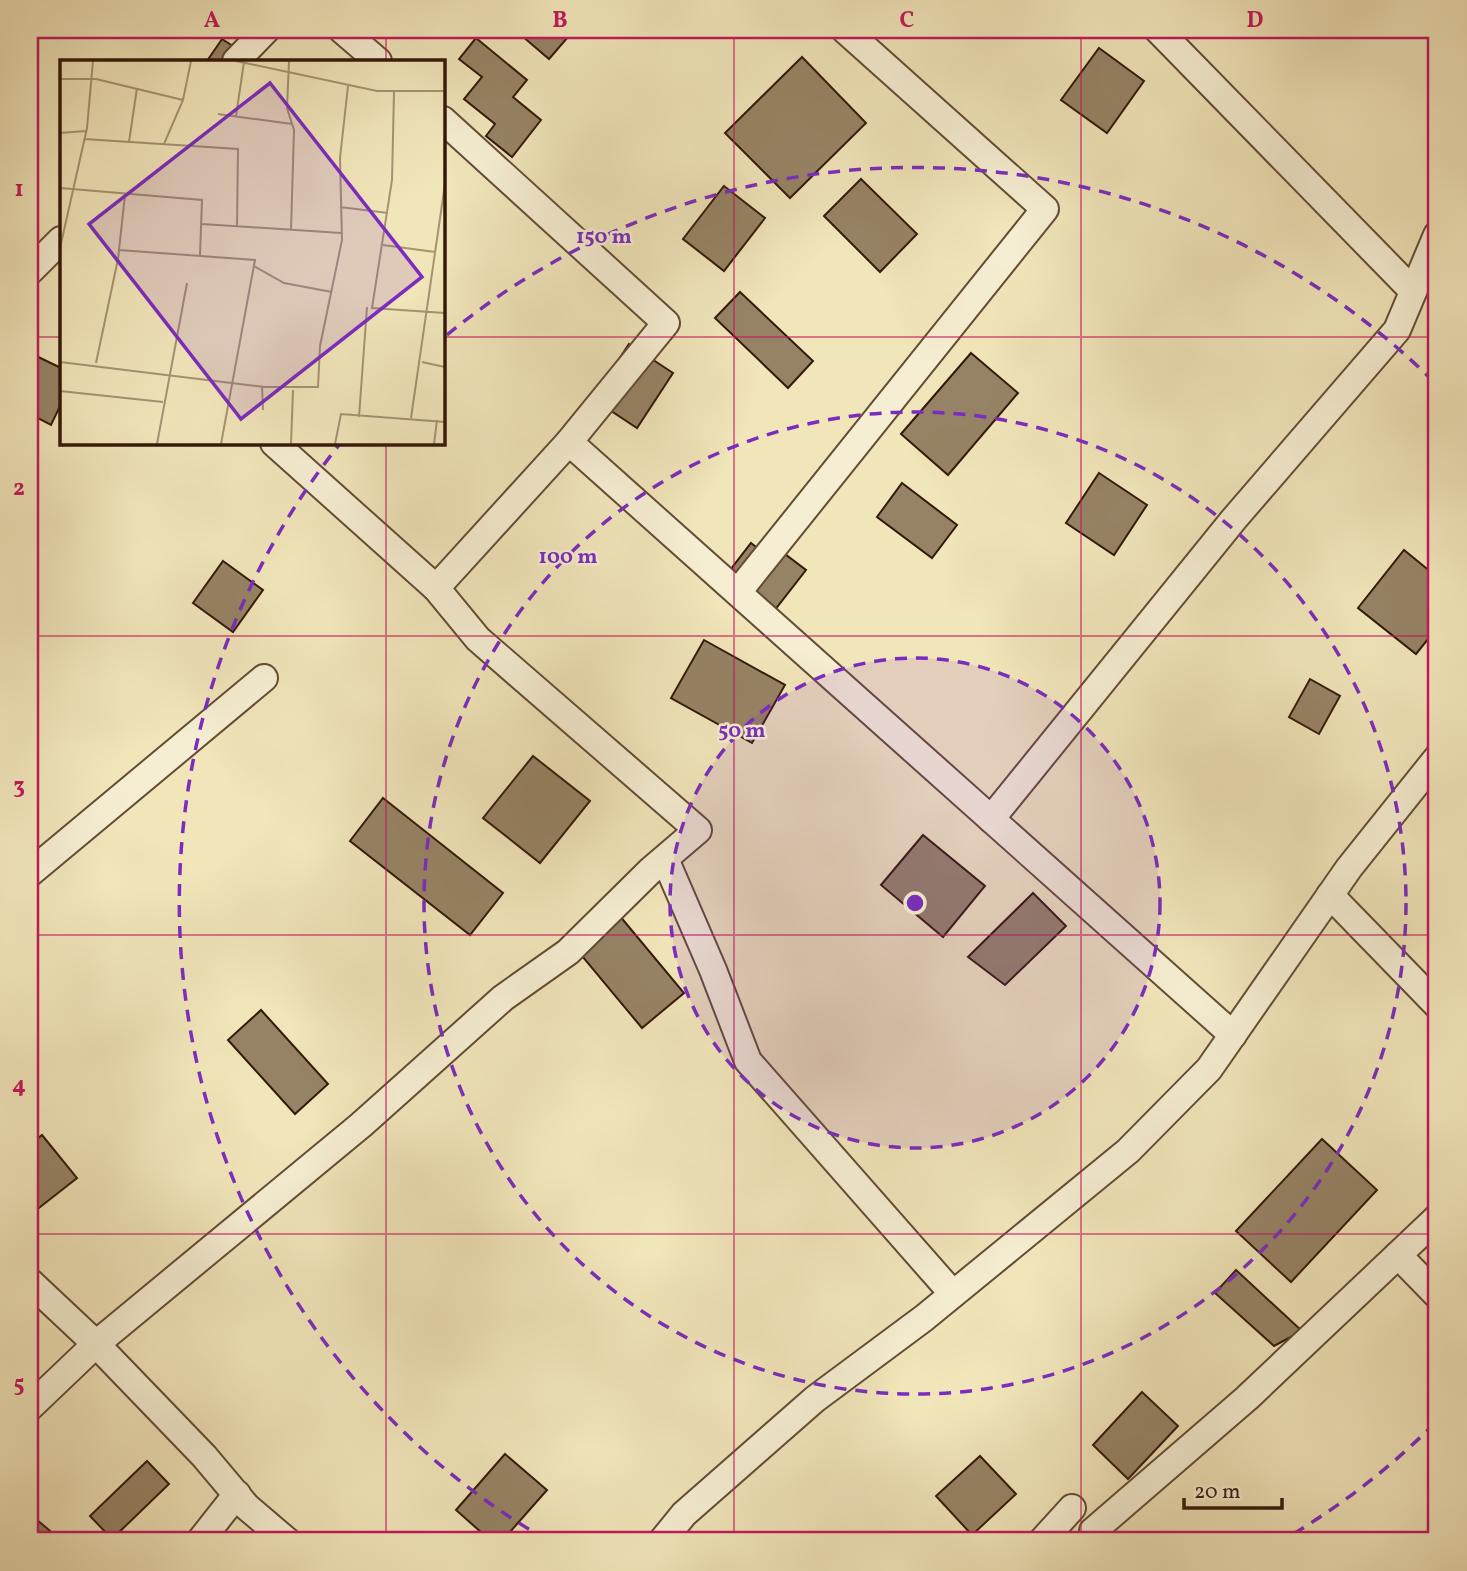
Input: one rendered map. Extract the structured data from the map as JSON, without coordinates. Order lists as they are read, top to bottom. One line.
{"scale_bar":"20 m","grid":{"columns":["A","B","C","D"],"rows":["1","2","3","4","5"]},"rings":["150 m","100 m","50 m"]}
